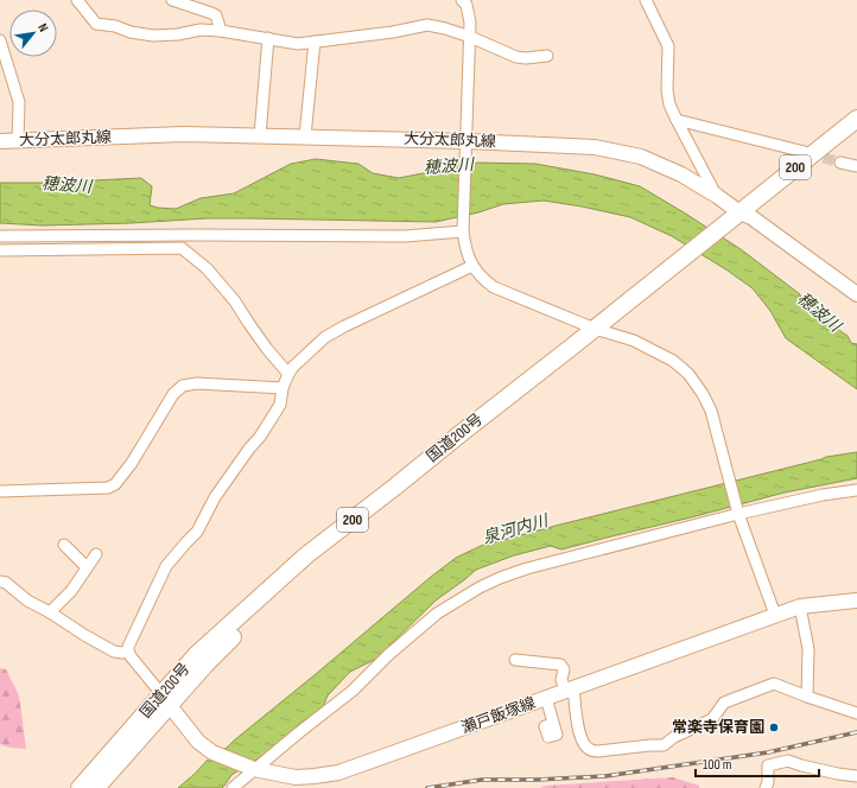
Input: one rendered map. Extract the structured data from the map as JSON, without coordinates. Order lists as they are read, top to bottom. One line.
{"streets":{"highway":["200","国道200号"],"main road":["大分太郎丸線","瀬戸飯塚線"]},"crossings":[["大分太郎丸線","国道200号"],["国道200号","瀬戸飯塚線"]],"water":["穂波川","泉河内川"],"places":["常楽寺保育園"],"scale_bar":"100 m","north":"top right"}
